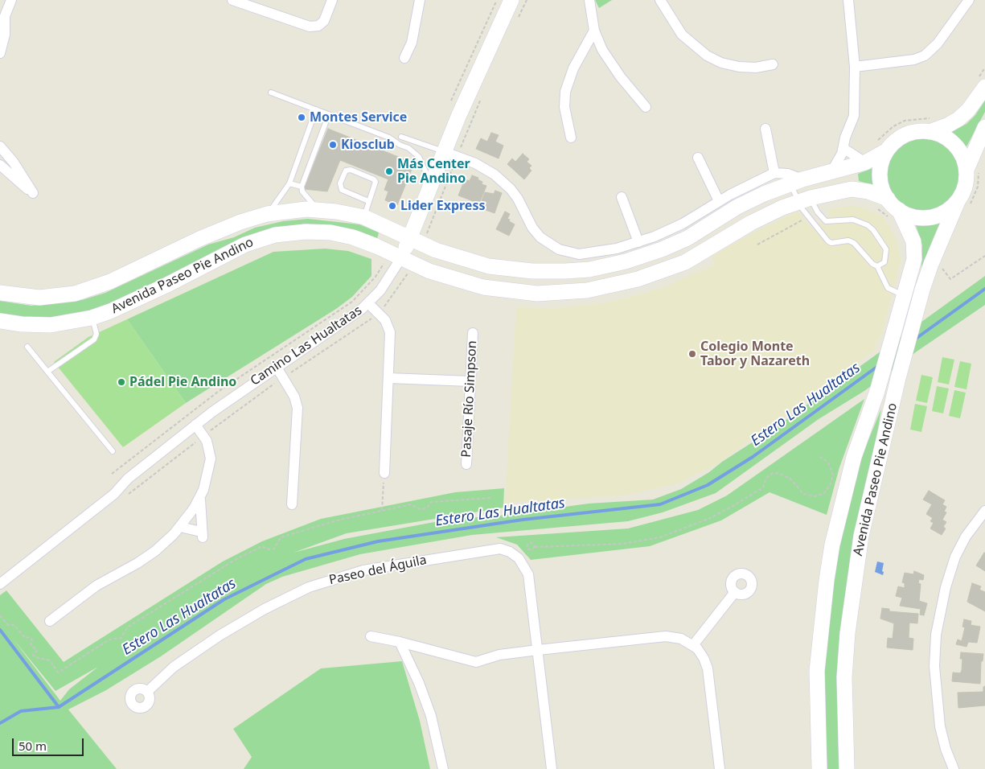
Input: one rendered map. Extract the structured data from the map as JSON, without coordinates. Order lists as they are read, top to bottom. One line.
{"streets":{"street":["Avenida Paseo Pie Andino","Camino Las Hualtatas","Pasaje Río Simpson","Paseo del Águila"]},"crossings":[["Avenida Paseo Pie Andino","Camino Las Hualtatas"]],"water":["Estero Las Hualtatas"],"places":["Montes Service","Kiosclub","Más Center Pie Andino","Lider Express","Colegio Monte Tabor y Nazareth","Pádel Pie Andino"],"scale_bar":"50 m"}
